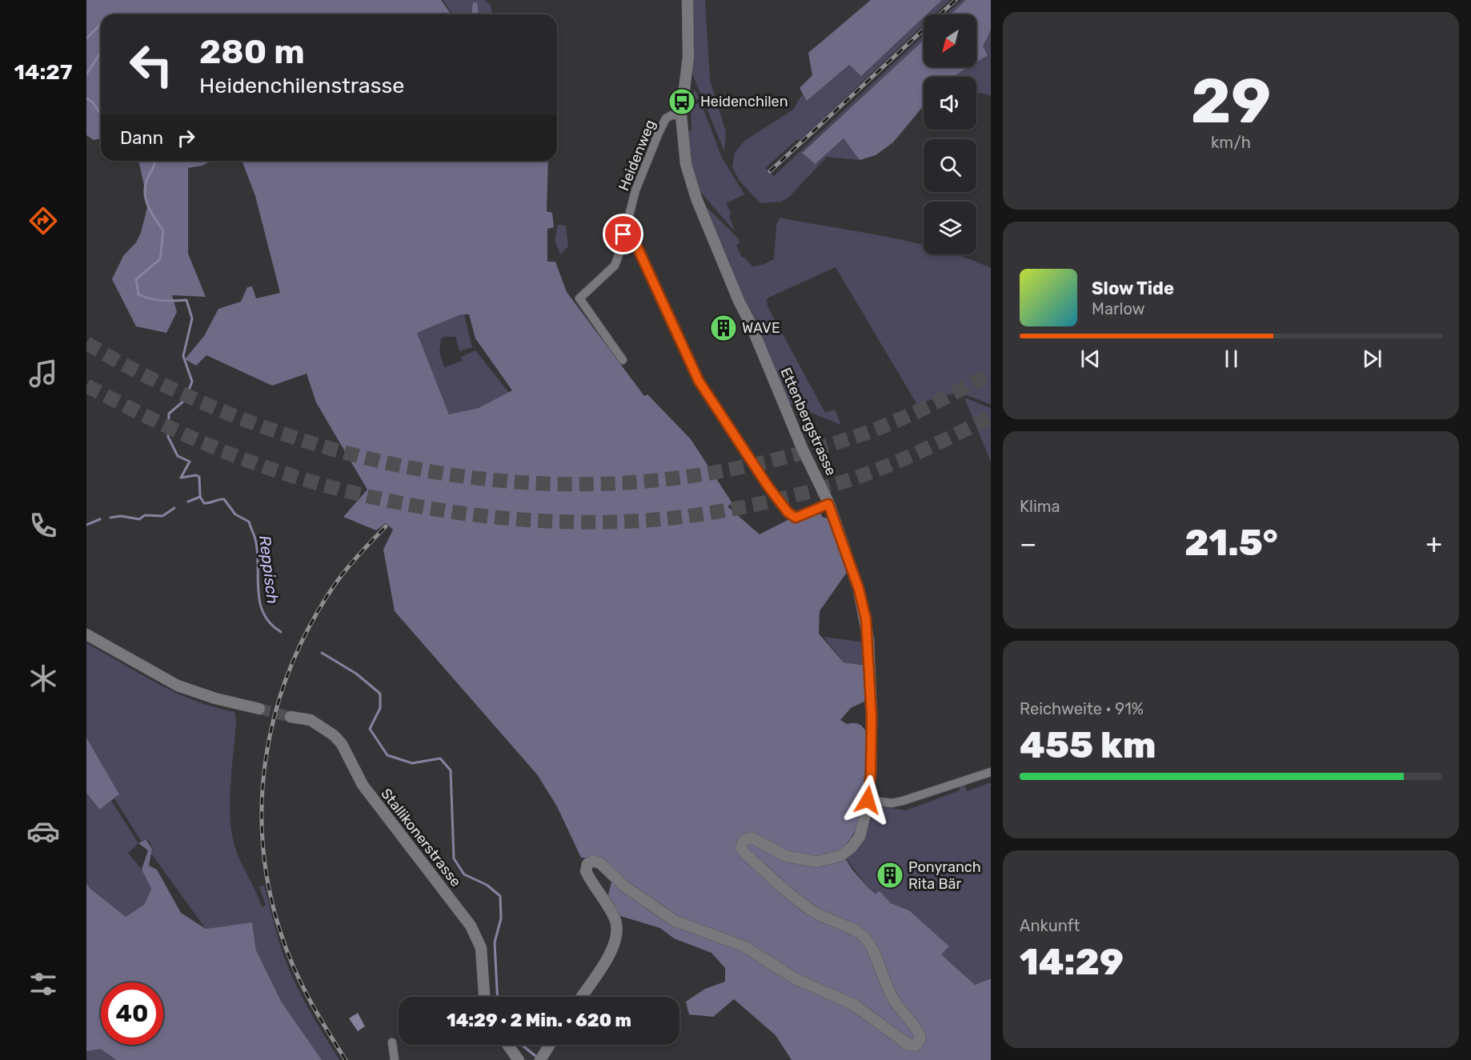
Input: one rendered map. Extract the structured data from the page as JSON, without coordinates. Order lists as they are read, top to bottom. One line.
{"streets":{"street":["Heidenweg","Ettenbergstrasse","Stallikonerstrasse"]},"crossings":[["Heidenweg","Ettenbergstrasse"]],"water":["Reppisch"],"places":{"bus stop":["Heidenchilen"],"building":["WAVE","Ponyranch Rita Bär"]},"north":"bottom left","page":{"tabs":"14:27","tile":[["29","km/h"],"Klima",["Reichweite · 91%","455 km"],["Ankunft","14:29"]],"turn":["280 m","Heidenchilenstrasse"],"then":"Dann","song":["Slow Tide","Marlow"],"heat":["−","21.5°","+"],"limit":"40","trip":"14:29 · 2 Min. · 620 m"}}
